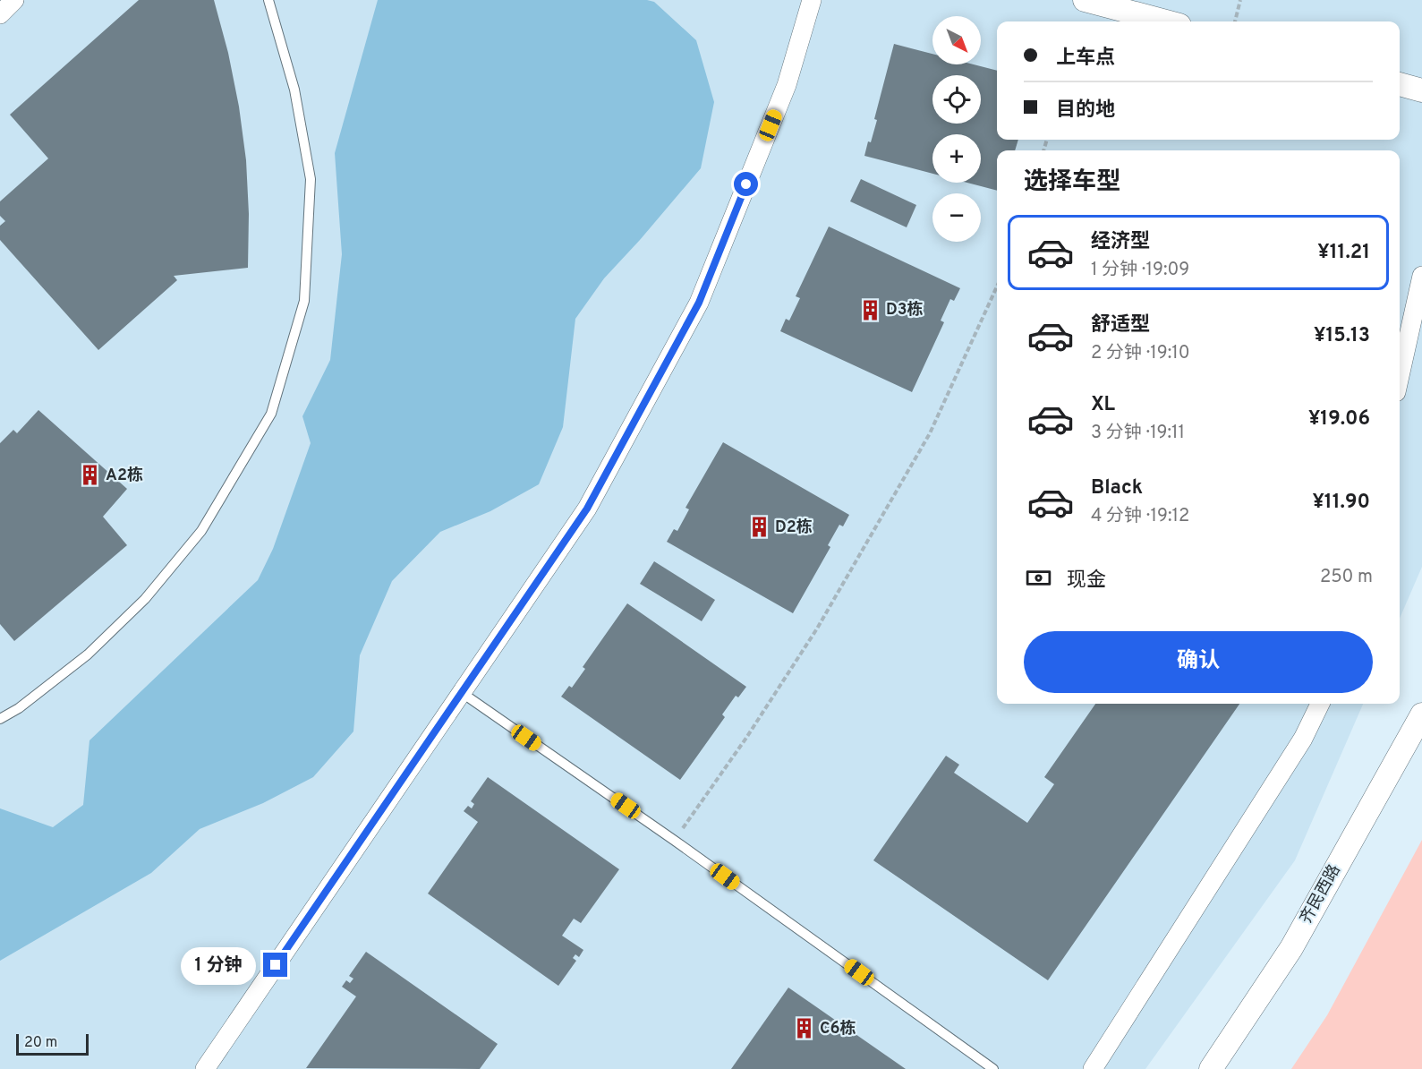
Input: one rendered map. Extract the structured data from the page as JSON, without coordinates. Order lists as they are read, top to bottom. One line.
{"streets":{"street":["齐民西路"]},"places":{"building":["D3栋","A2栋","D2栋","C6栋"]},"scale_bar":"20 m","north":"bottom right","page":{"map_buttons":["+","−"],"banner":["上车点","目的地"],"heading":"选择车型","list":[{"name":"经济型","note":"1 分钟 · 19:09","value":"¥11.21"},{"name":"舒适型","note":"2 分钟 · 19:10","value":"¥15.13"},{"name":"XL","note":"3 分钟 · 19:11","value":"¥19.06"},{"name":"Black","note":"4 分钟 · 19:12","value":"¥11.90"}],"pay":["现金","250 m"],"buttons":"确认","bubble":"1 分钟","scale":"20 m"}}
